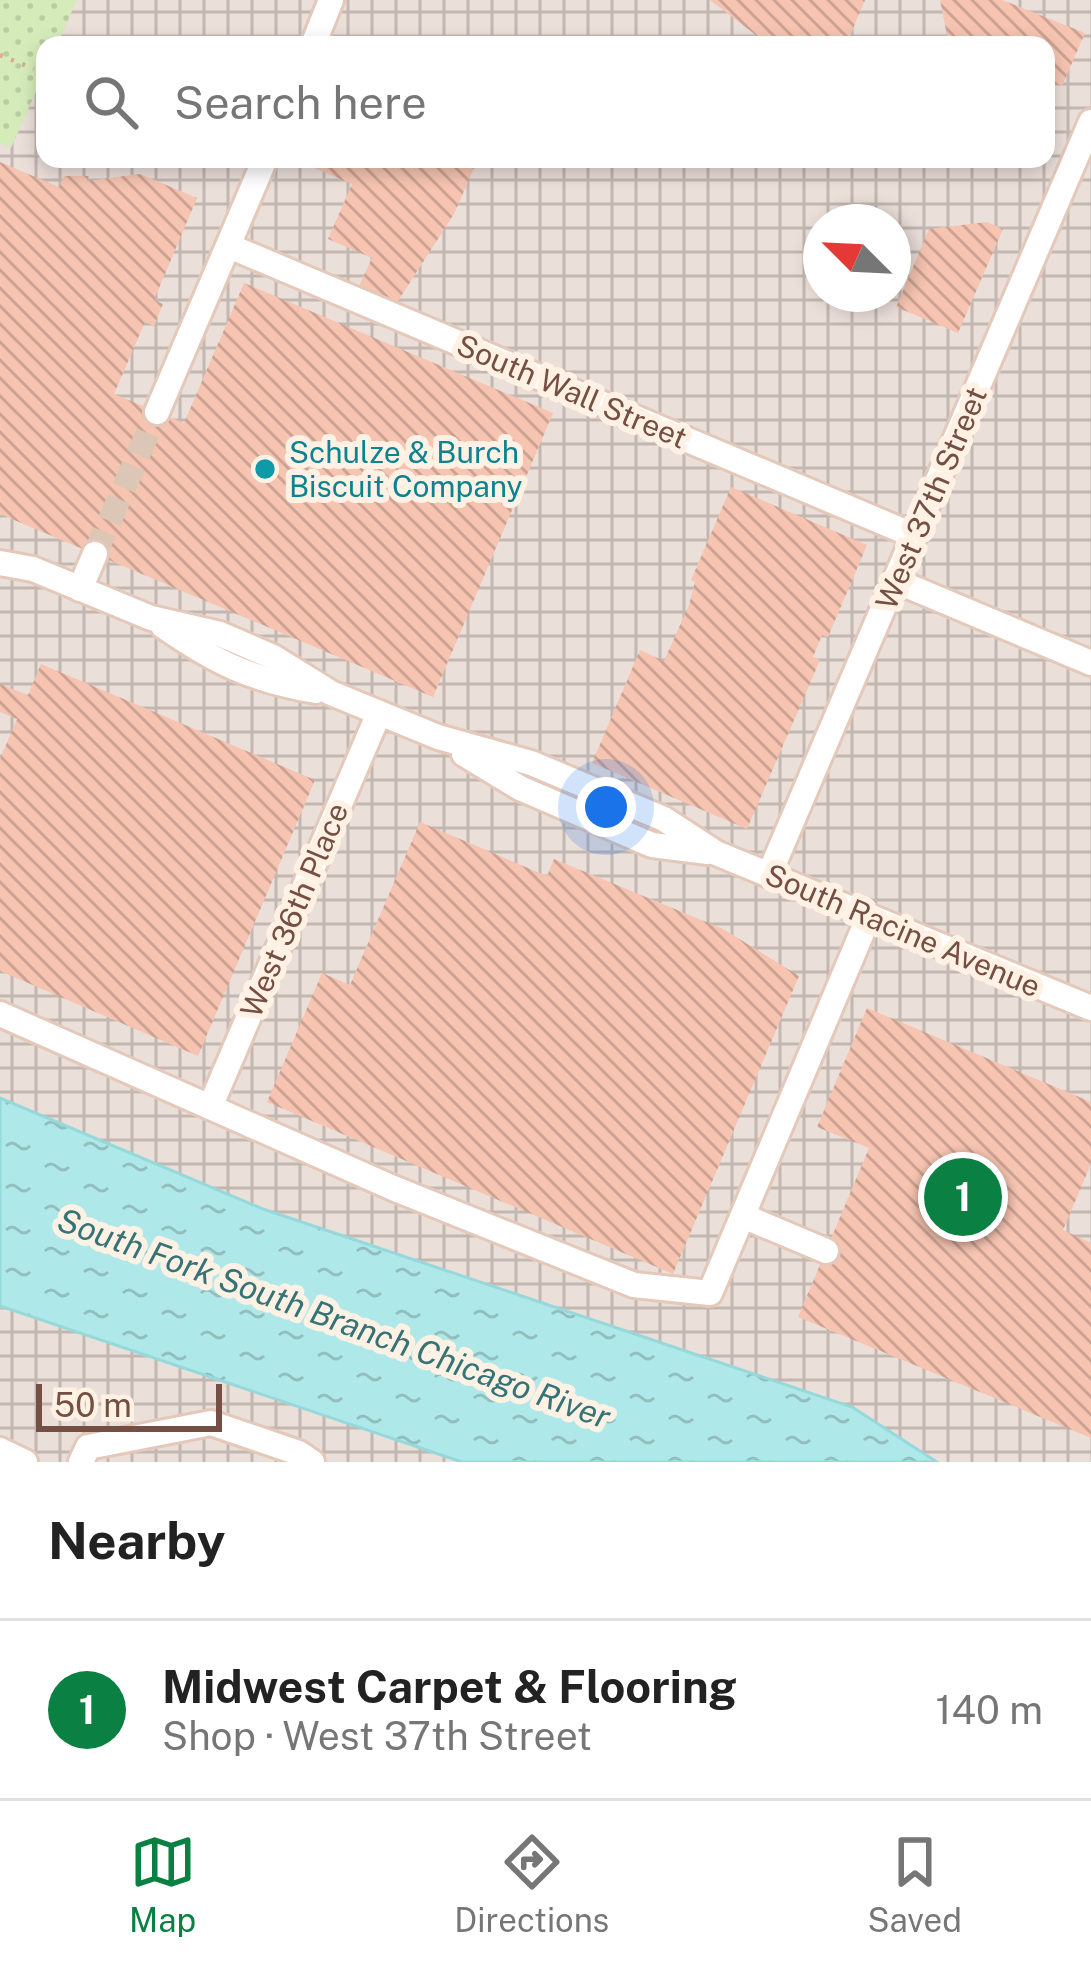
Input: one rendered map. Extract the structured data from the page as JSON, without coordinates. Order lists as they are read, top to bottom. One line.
{"streets":{"street":["South Wall Street","West 37th Street","West 36th Place","South Racine Avenue"]},"crossings":[["South Wall Street","West 37th Street"],["West 37th Street","South Racine Avenue"],["West 36th Place","South Racine Avenue"]],"water":["South Fork South Branch Chicago River"],"places":["Schulze & Burch Biscuit Company"],"scale_bar":"50 m","north":"top left","page":{"search":"Search here","pins":"1","scale":"50 m","heading":"Nearby","list":[{"mark":"1","name":"Midwest Carpet & Flooring","note":"Shop · West 37th Street","value":"140 m"}],"nav":["Map","Directions","Saved"]}}
